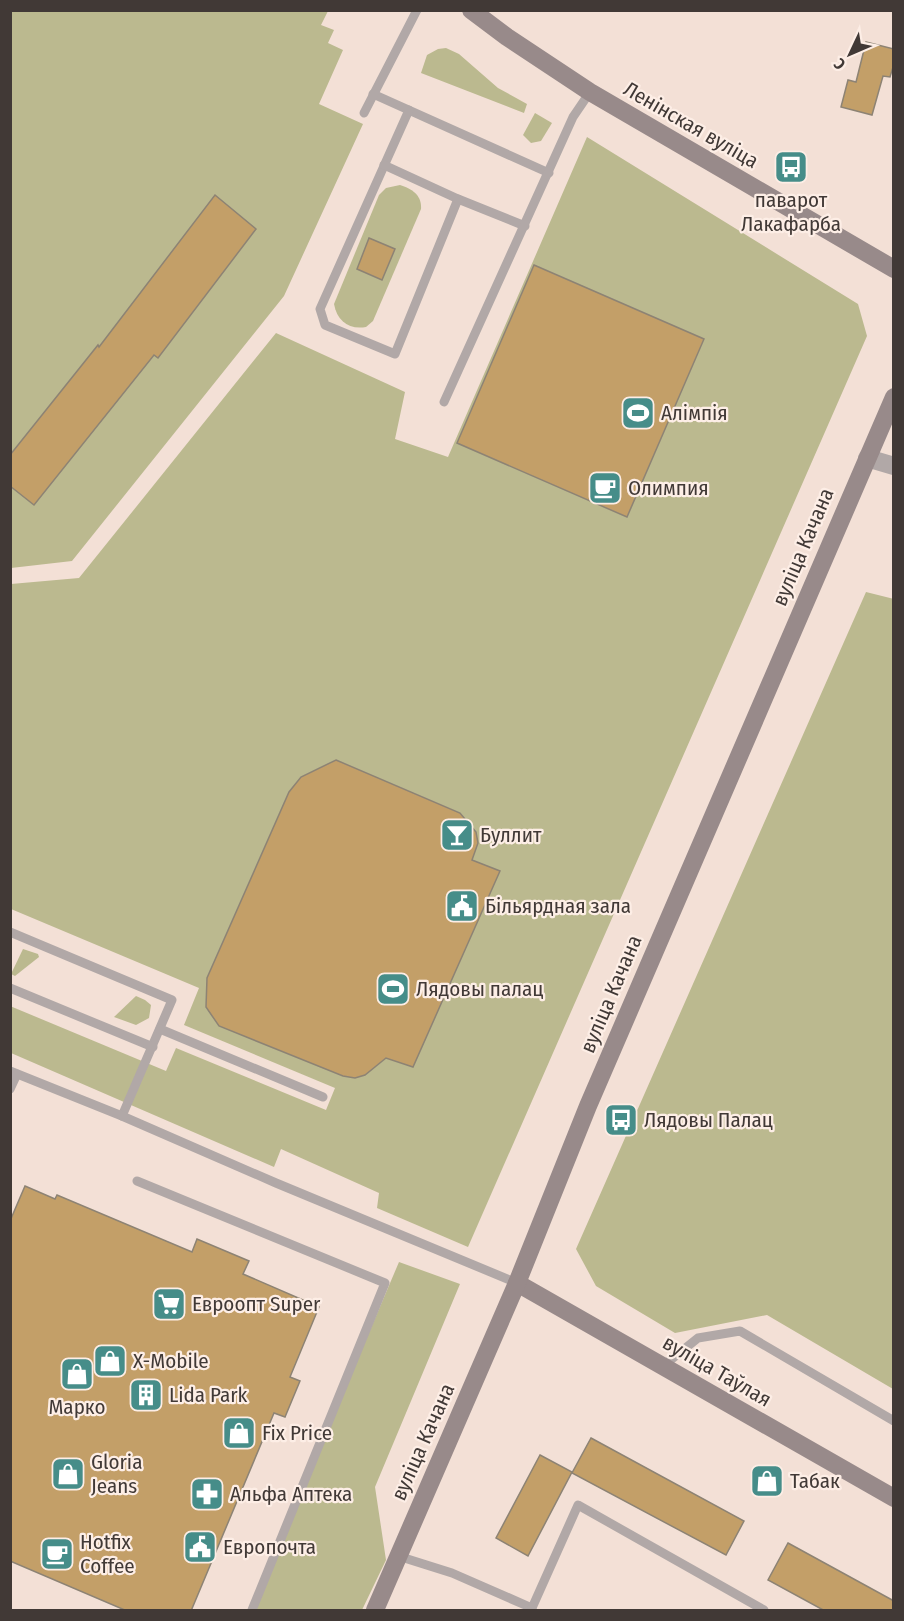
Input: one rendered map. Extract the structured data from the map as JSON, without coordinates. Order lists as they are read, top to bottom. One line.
{"streets":{"main road":["Ленінская вуліца","вуліца Качана","вуліца Таўлая"]},"crossings":[["вуліца Качана","вуліца Таўлая"]],"places":{"bus stop":["паварот Лакафарба","Лядовы Палац"],"sports":["Алімпія","Лядовы палац"],"cafe":["Олимпия","Hotfix Coffee"],"bar":["Буллит"],"public building":["Більярдная зала","Европочта"],"supermarket":["Евроопт Super"],"shop":["X-Mobile","Марко","Fix Price","Gloria Jeans","Табак"],"building":["Lida Park"],"pharmacy":["Альфа Аптека"]},"north":"bottom left"}
